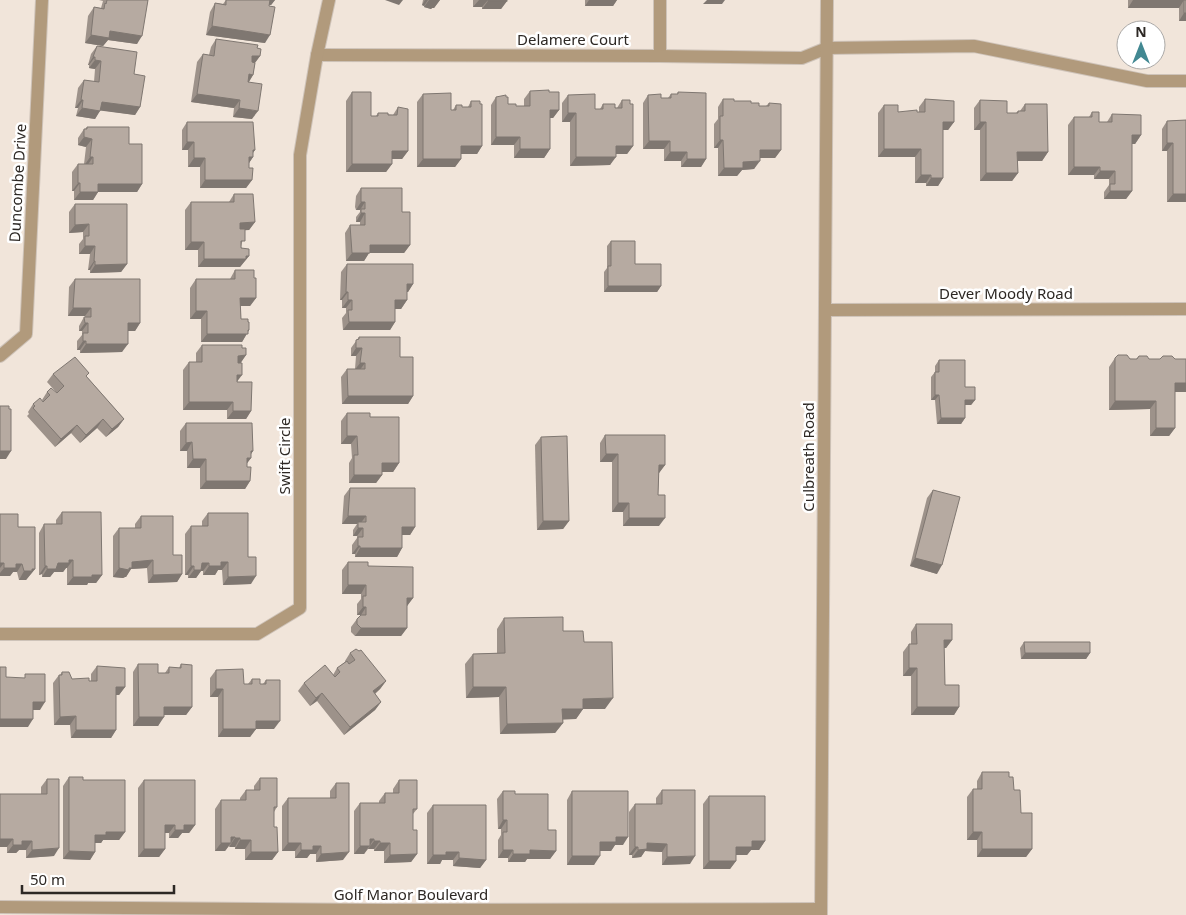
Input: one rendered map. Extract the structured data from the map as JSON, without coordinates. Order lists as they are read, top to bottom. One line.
{"streets":{"street":["Delamere Court","Duncombe Drive","Dever Moody Road","Swift Circle","Culbreath Road","Golf Manor Boulevard"]},"crossings":[["Delamere Court","Swift Circle"],["Delamere Court","Culbreath Road"],["Dever Moody Road","Culbreath Road"],["Culbreath Road","Golf Manor Boulevard"]],"scale_bar":"50 m","north":"top"}
